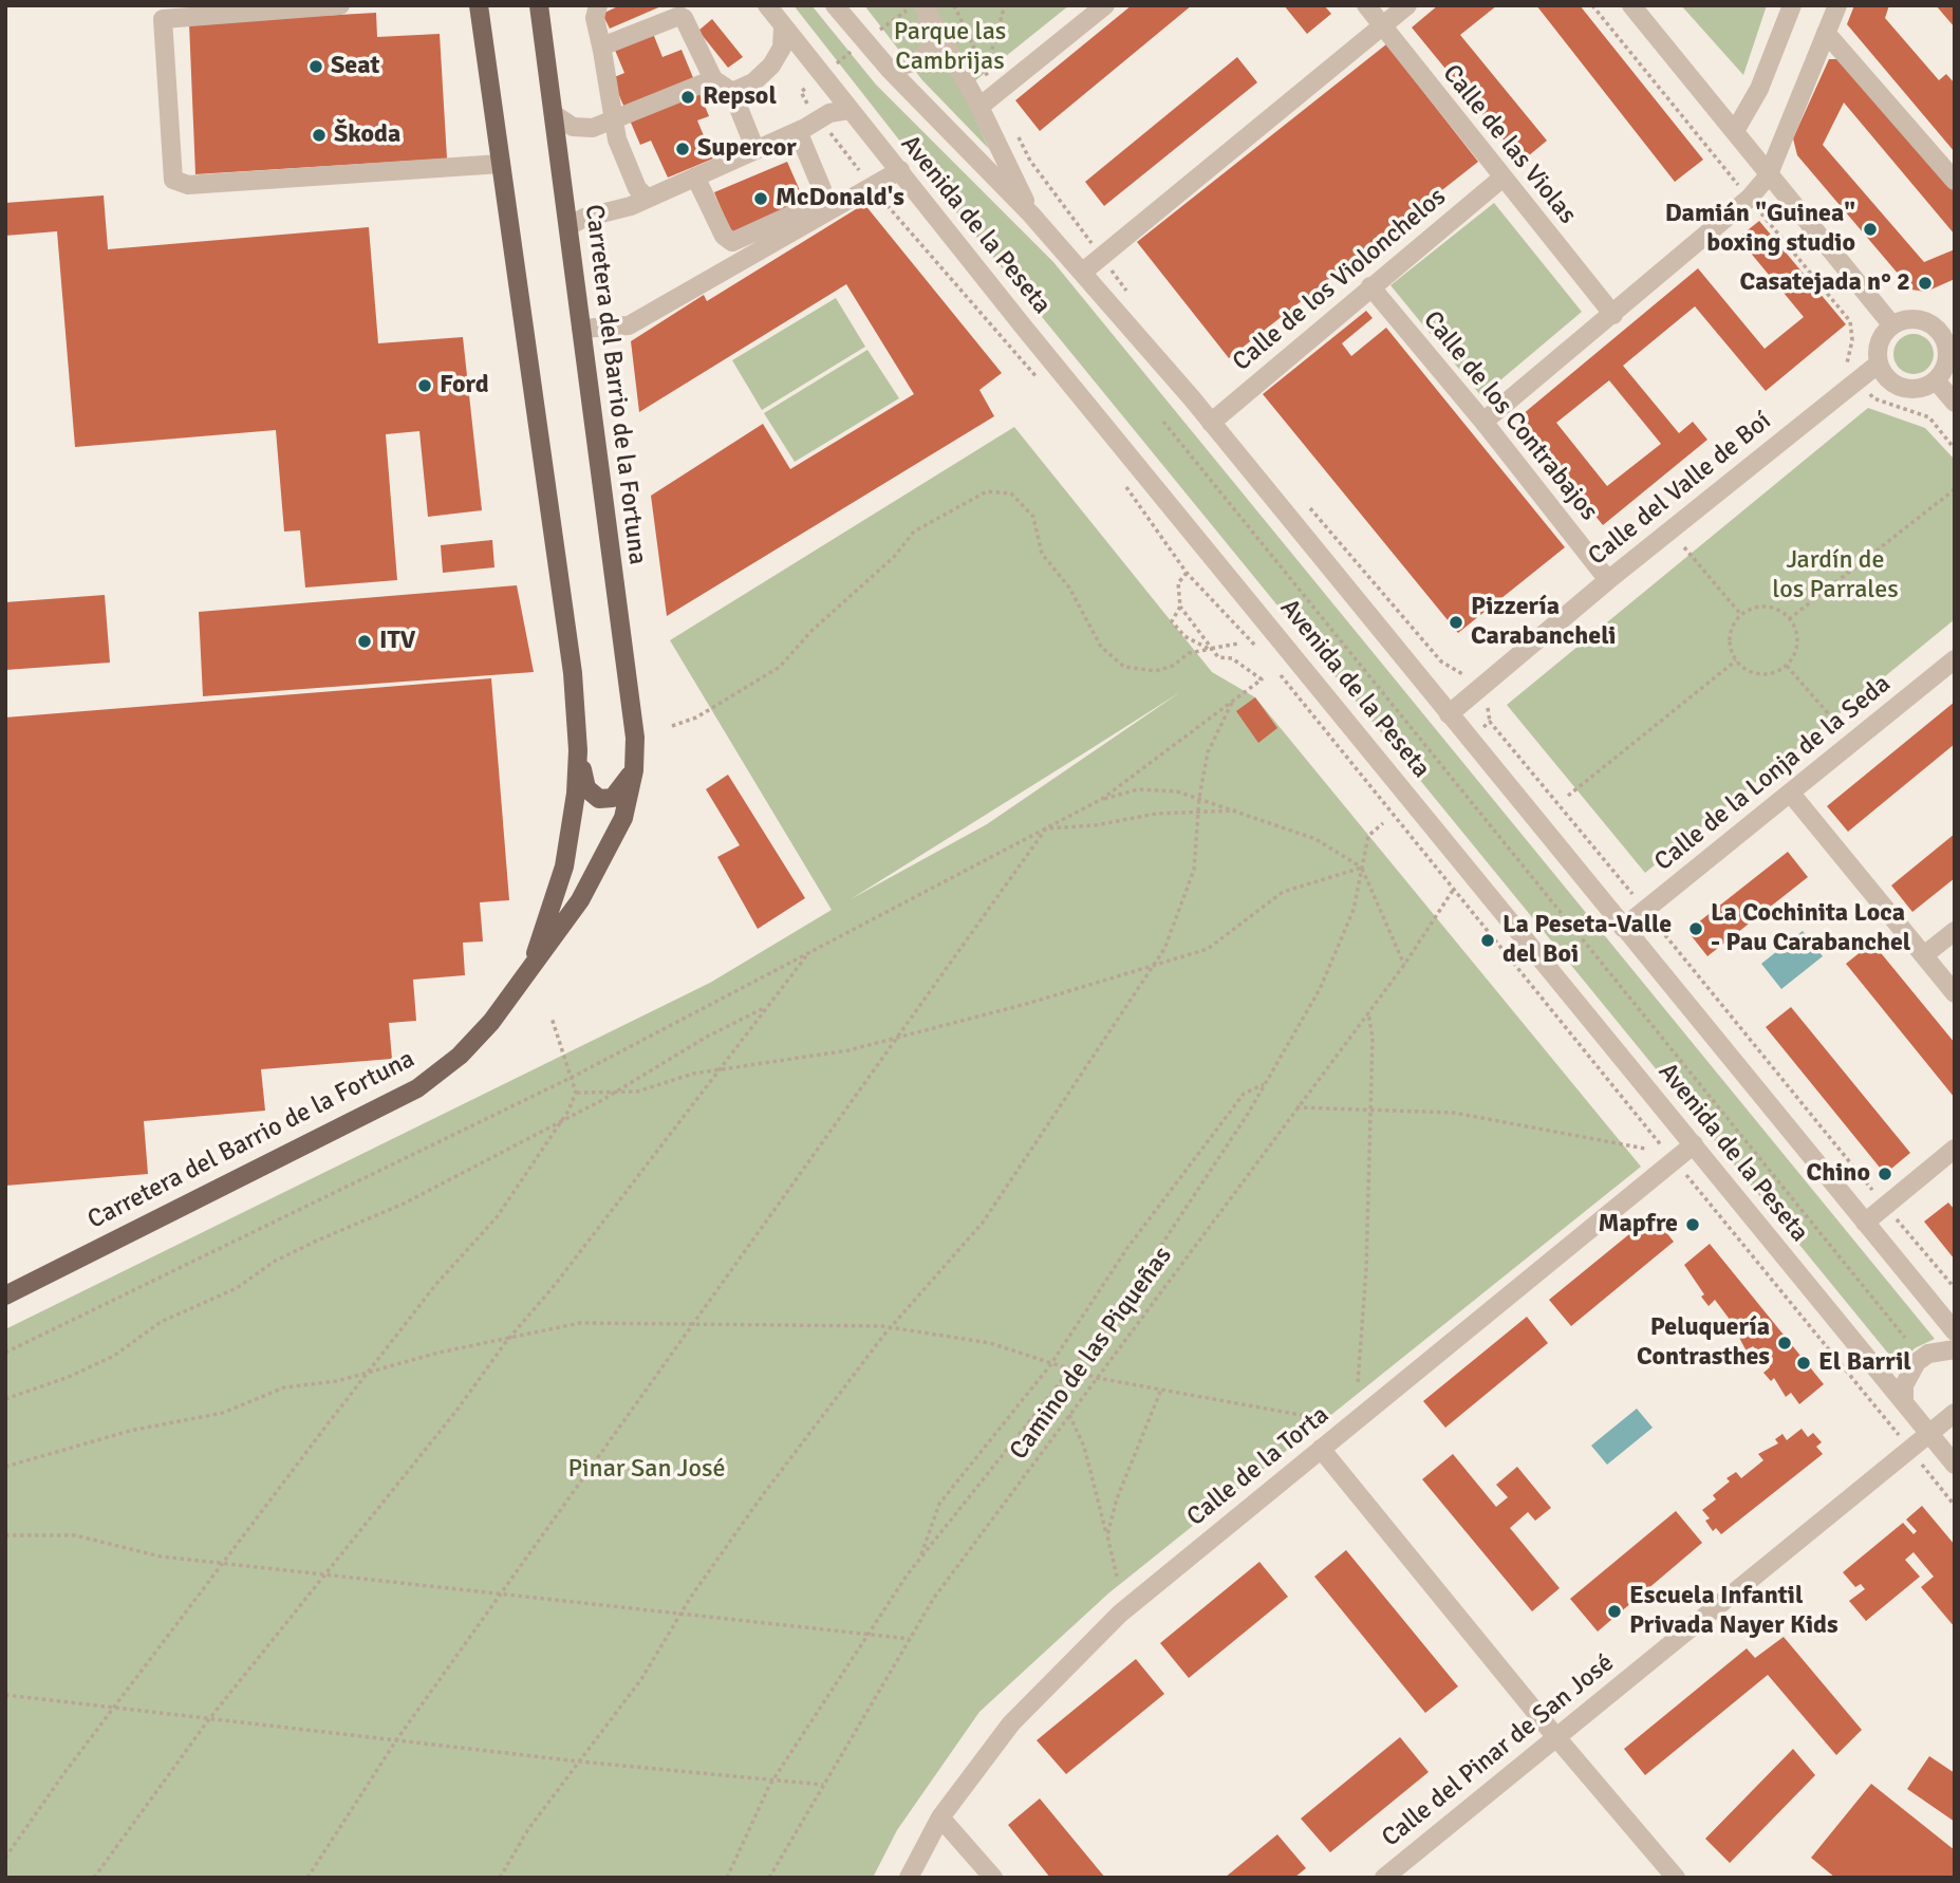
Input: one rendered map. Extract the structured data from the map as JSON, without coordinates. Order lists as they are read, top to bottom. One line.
{"streets":{"main road":["Carretera del Barrio de la Fortuna"],"street":["Calle de las Violas","Avenida de la Peseta","Calle de los Violonchelos","Calle de los Contrabajos","Calle del Valle de Boí","Calle de la Lonja de la Seda","Calle de la Torta","Calle del Pinar de San José"],"path":["Camino de las Piqueñas"]},"crossings":[["Calle de las Violas","Calle de los Violonchelos"],["Avenida de la Peseta","Calle de los Violonchelos"],["Avenida de la Peseta","Calle del Valle de Boí"],["Avenida de la Peseta","Calle de la Lonja de la Seda"],["Avenida de la Peseta","Camino de las Piqueñas"],["Avenida de la Peseta","Calle de la Torta"],["Avenida de la Peseta","Calle del Pinar de San José"],["Calle de los Violonchelos","Calle de los Contrabajos"],["Calle de los Contrabajos","Calle del Valle de Boí"]],"parks":["Parque las Cambrijas","Jardín de los Parrales","Pinar San José"],"places":["Seat","Repsol","Škoda","Supercor","McDonald's","Damián \"Guinea\" boxing studio","Casatejada n° 2","Ford","Pizzería Carabancheli","ITV","La Cochinita Loca - Pau Carabanchel","La Peseta-Valle del Boi","Chino","Mapfre","Peluquería Contrasthes","El Barril","Escuela Infantil Privada Nayer Kids"]}
